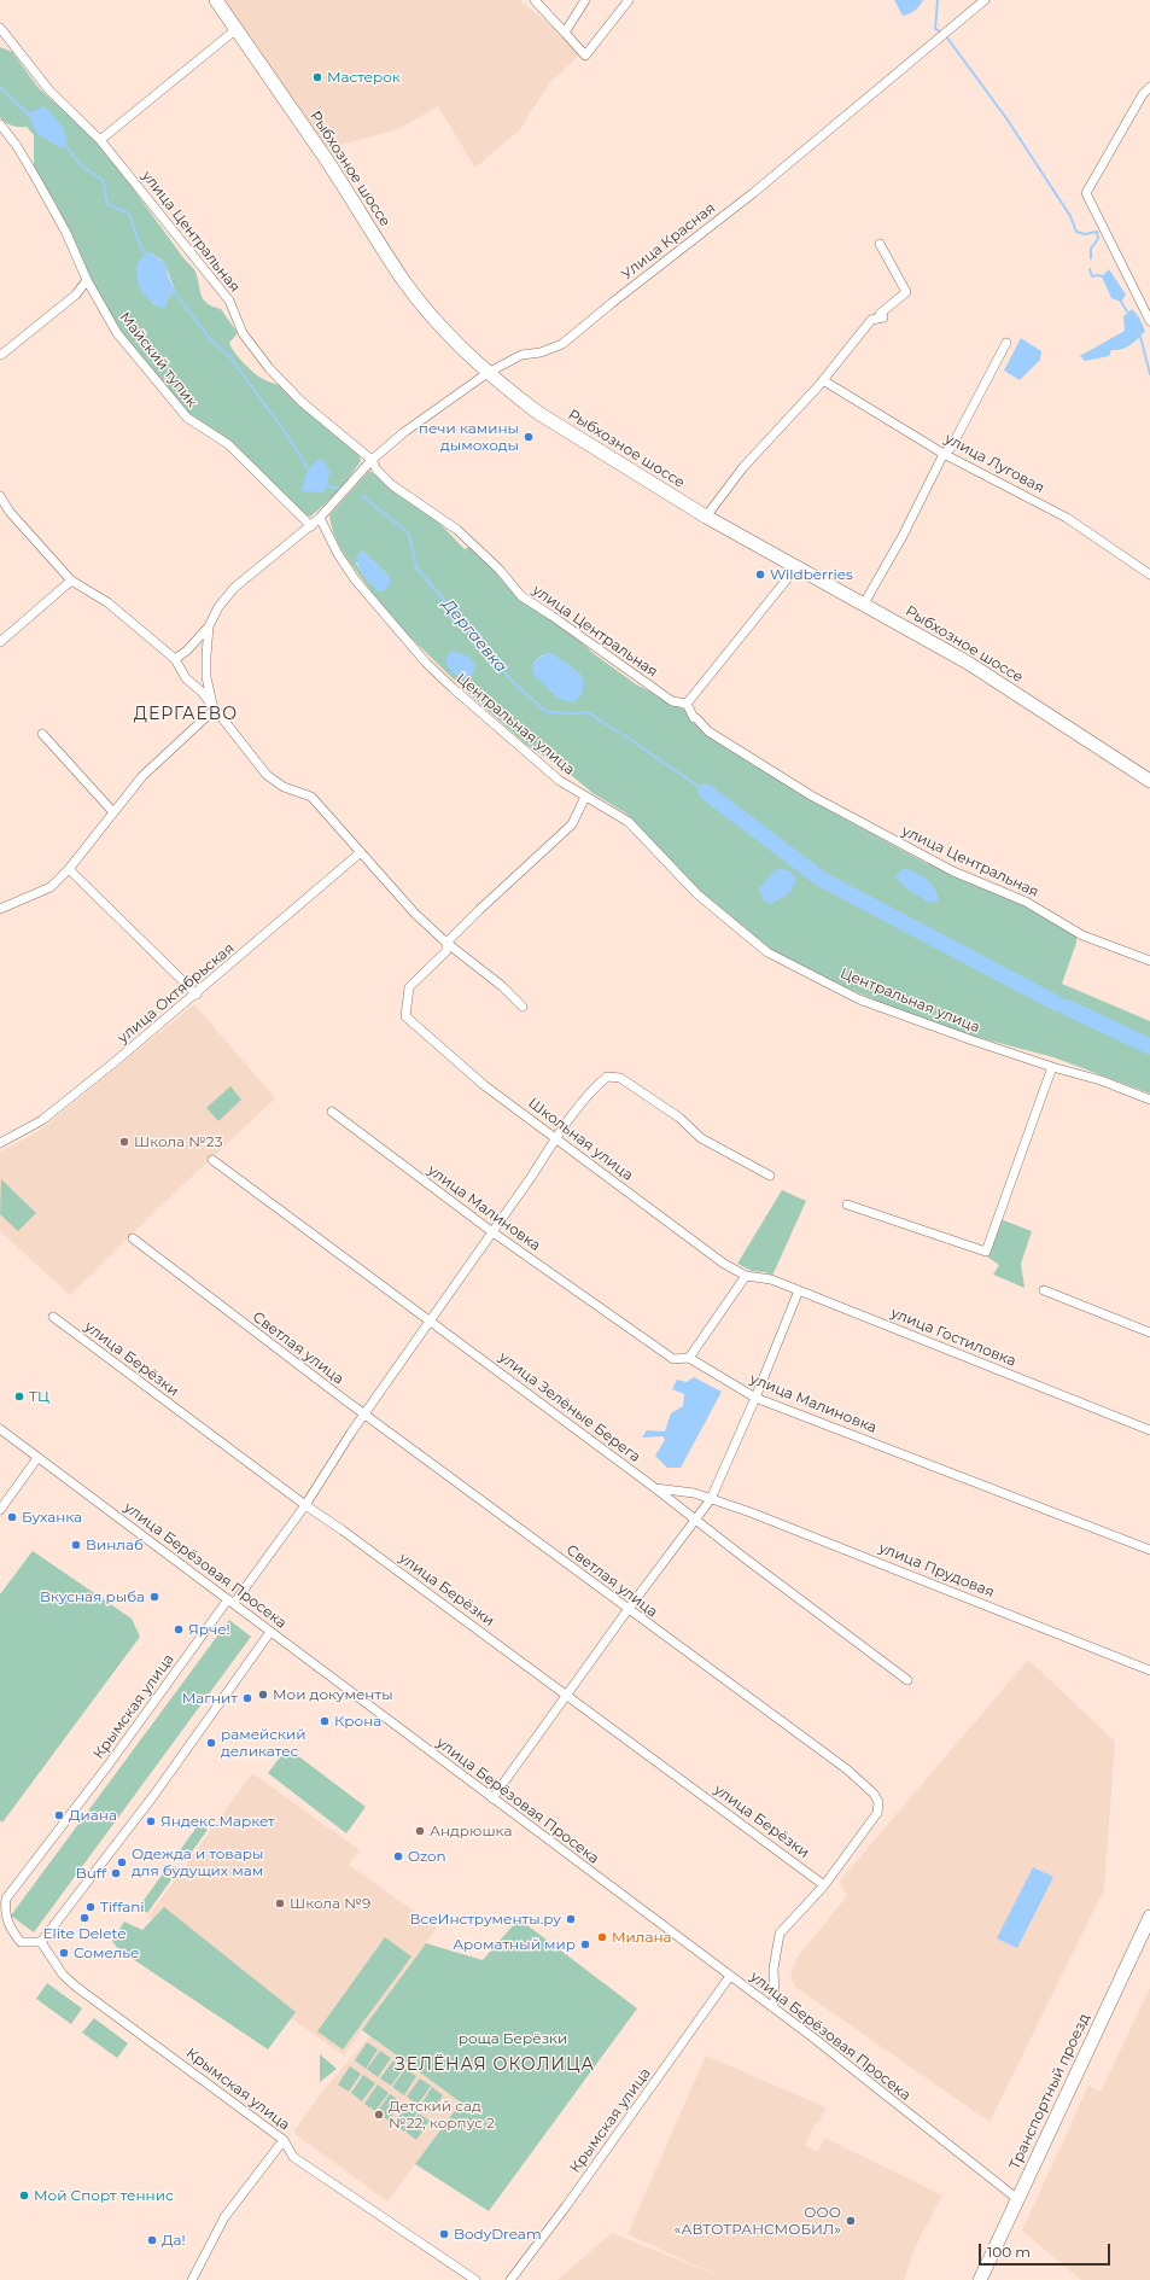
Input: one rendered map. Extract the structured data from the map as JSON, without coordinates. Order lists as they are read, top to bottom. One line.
{"streets":{"main road":["Рыбхозное шоссе","Транспортный проезд"],"street":["улица Центральная","Улица Красная","Майский тупик","улица Луговая","Центральная улица","улица Октябрьская","Школьная улица","улица Малиновка","улица Гостиловка","Светлая улица","улица Берёзки","улица Зелёные Берега","улица Берёзовая Просека","улица Прудовая","Крымская улица"]},"crossings":[["Рыбхозное шоссе","Улица Красная"],["улица Центральная","Улица Красная"],["Улица Красная","Майский тупик"],["Улица Красная","Центральная улица"],["Школьная улица","улица Гостиловка"],["Школьная улица","Крымская улица"],["улица Малиновка","Крымская улица"],["Светлая улица","улица Берёзки"],["Светлая улица","улица Берёзовая Просека"],["Светлая улица","Крымская улица"],["улица Берёзки","Крымская улица"],["улица Зелёные Берега","улица Прудовая"],["улица Зелёные Берега","Крымская улица"],["улица Берёзовая Просека","Крымская улица"],["улица Берёзовая Просека","Транспортный проезд"]],"districts":["ДЕРГАЕВО","ЗЕЛЁНАЯ ОКОЛИЦА"],"water":["Дергаевка"],"parks":["роща Берёзки"],"places":["Мастерок","печи камины дымоходы","Wildberries","Школа №23","ТЦ","Буханка","Винлаб","Вкусная рыба","Ярче!","Мои документы","Магнит","Крона","рамейский деликатес","Диана","Яндекс.Маркет","Андрюшка","Ozon","Одежда и товары для будущих мам","Buff","Школа №9","Tiffani","Elite Delete","ВсеИнструменты.ру","Милана","Ароматный мир","Сомелье","Детский сад №22, корпус 2","Мой Спорт теннис","ООО «АВТОТРАНСМОБИЛ»","BodyDream","Да!"],"scale_bar":"100 m"}
